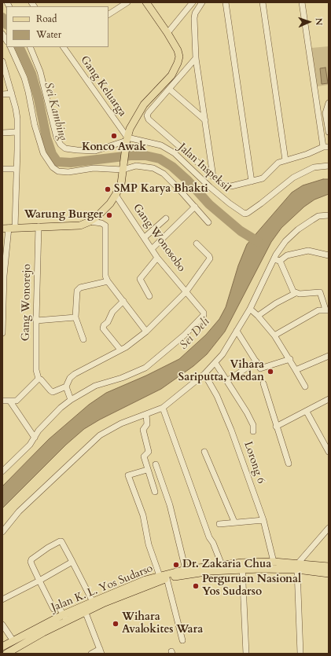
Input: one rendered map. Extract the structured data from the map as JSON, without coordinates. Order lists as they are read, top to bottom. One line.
{"streets":{"main road":["Jalan K. L. Yos Sudarso"],"street":["Gang Keluarga","Jalan InspeksiI","Gang Wonosobo","Gang Wonorejo","Lorong 6"]},"crossings":[["Gang Keluarga","Jalan InspeksiI"],["Lorong 6","Jalan K. L. Yos Sudarso"]],"water":["Sei Kambing","Sei Deli"],"places":["Konco Awak","SMP Karya Bhakti","Warung Burger","Vihara Sariputta, Medan","Dr. Zakaria Chua","Perguruan Nasional Yos Sudarso","Wihara Avalokites Wara"],"legend":["Road","Water"],"north":"right"}
